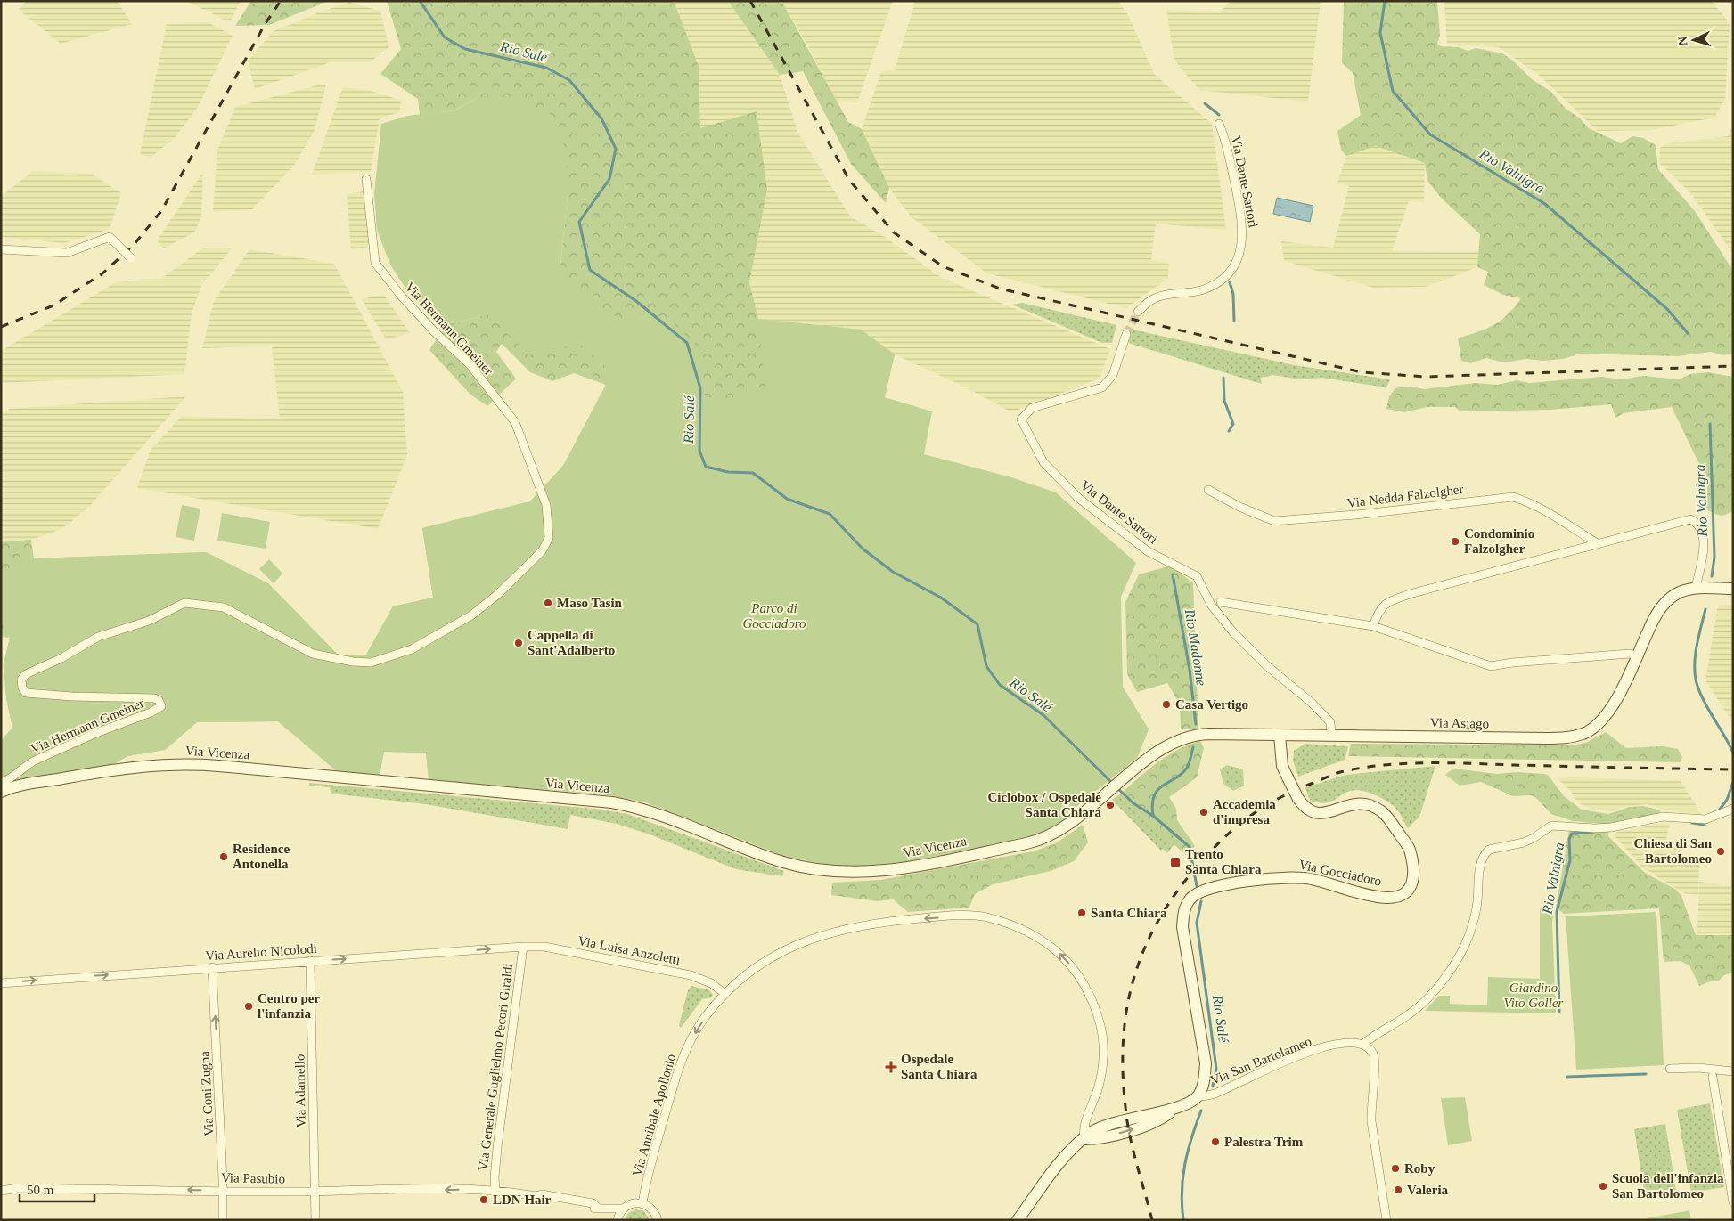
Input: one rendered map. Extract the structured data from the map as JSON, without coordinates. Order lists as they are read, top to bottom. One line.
{"streets":{"main road":["Via Asiago","Via Vicenza","Via Gocciadoro"],"street":["Via Dante Sartori","Via Hermann Gmeiner","Via Nedda Falzolgher","Via Luisa Anzoletti","Via Aurelio Nicolodi","Via San Bartolameo","Via Generale Guglielmo Pecori Giraldi","Via Adamello","Via Coni Zugna","Via Annibale Apollonio","Via Pasubio"]},"crossings":[["Via Dante Sartori","Via Asiago"],["Via Asiago","Via Vicenza"],["Via Asiago","Via Gocciadoro"],["Via Gocciadoro","Via San Bartolameo"],["Via Luisa Anzoletti","Via Aurelio Nicolodi"],["Via Luisa Anzoletti","Via Generale Guglielmo Pecori Giraldi"],["Via Luisa Anzoletti","Via Annibale Apollonio"],["Via Aurelio Nicolodi","Via Generale Guglielmo Pecori Giraldi"],["Via Aurelio Nicolodi","Via Adamello"],["Via Aurelio Nicolodi","Via Coni Zugna"],["Via Generale Guglielmo Pecori Giraldi","Via Pasubio"],["Via Adamello","Via Pasubio"],["Via Coni Zugna","Via Pasubio"],["Via Annibale Apollonio","Via Pasubio"]],"one_way":["Via Aurelio Nicolodi","Via Coni Zugna","Via Pasubio"],"water":["Rio Salé","Rio Valnigra","Rio Madonne"],"parks":["Parco di Gocciadoro","Giardino Vito Goller"],"places":{"other":["Condominio Falzolgher","Maso Tasin","Cappella di Sant'Adalberto","Casa Vertigo","Ciclobox / Ospedale Santa Chiara","Accademia d'impresa","Chiesa di San Bartolomeo","Residence Antonella","Santa Chiara","Centro per l'infanzia","Palestra Trim","Roby","Scuola dell'infanzia San Bartolomeo","Valeria","LDN Hair"],"transit":["Trento Santa Chiara"],"health":["Ospedale Santa Chiara"]},"scale_bar":"50 m","north":"left"}
